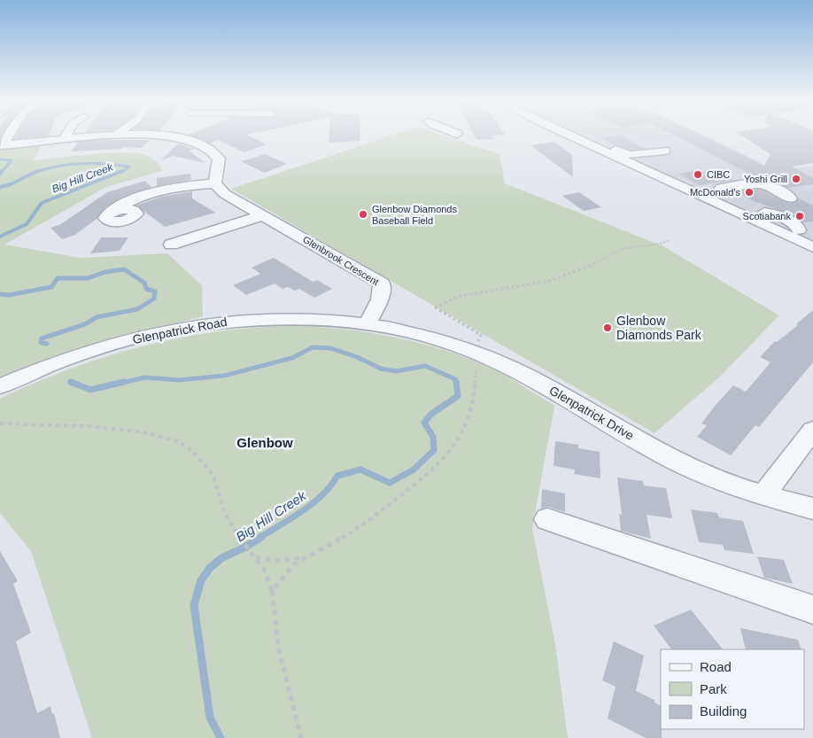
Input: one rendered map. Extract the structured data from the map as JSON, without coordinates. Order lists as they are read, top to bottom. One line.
{"streets":{"street":["Glenbrook Crescent","Glenpatrick Road","Glenpatrick Drive"]},"crossings":[["Glenbrook Crescent","Glenpatrick Road"],["Glenbrook Crescent","Glenpatrick Drive"],["Glenpatrick Road","Glenpatrick Drive"]],"districts":["Glenbow"],"water":["Big Hill Creek"],"places":["CIBC","Yoshi Grill","McDonald's","Glenbow Diamonds Baseball Field","Scotiabank","Glenbow Diamonds Park"],"legend":["Road","Park","Building"]}
